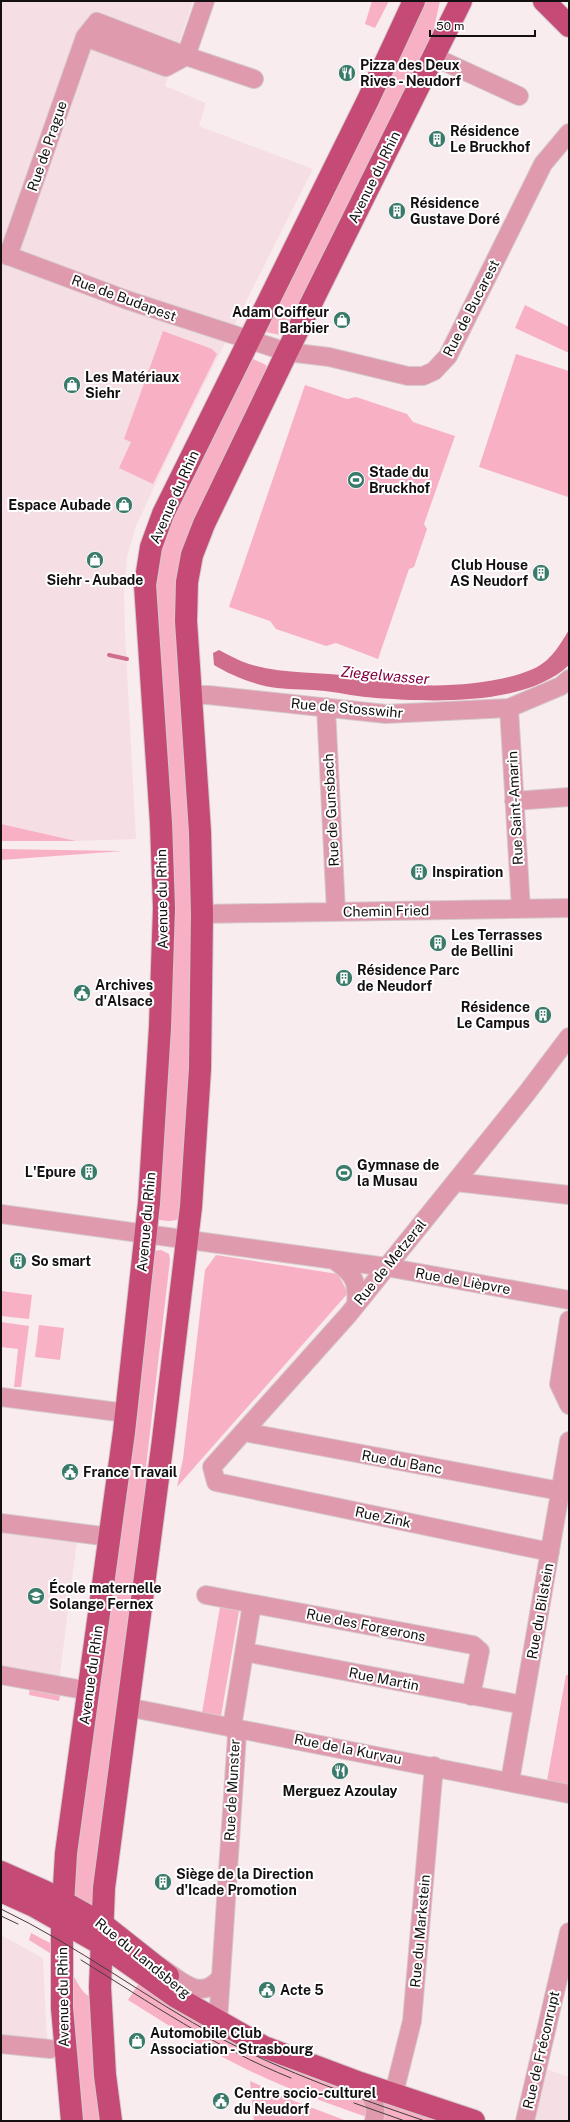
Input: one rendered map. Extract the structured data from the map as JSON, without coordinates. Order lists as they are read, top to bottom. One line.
{"streets":{"main road":["Avenue du Rhin","Rue du Landsberg"],"street":["Rue de Prague","Rue de Budapest","Rue de Bucarest","Rue de Stosswihr","Rue Saint-Amarin","Rue de Gunsbach","Chemin Fried","Rue de Metzeral","Rue de Lièpvre","Rue du Banc","Rue Zink","Rue du Bilstein","Rue des Forgerons","Rue Martin","Rue de la Kurvau","Rue de Munster","Rue du Markstein","Rue de Fréconrupt"]},"crossings":[["Rue de Prague","Rue de Budapest"],["Avenue du Rhin","Rue de Budapest"],["Avenue du Rhin","Rue de Bucarest"],["Avenue du Rhin","Rue de Stosswihr"],["Avenue du Rhin","Chemin Fried"],["Avenue du Rhin","Rue de Lièpvre"],["Avenue du Rhin","Rue de la Kurvau"],["Avenue du Rhin","Rue du Landsberg"],["Rue de Stosswihr","Rue Saint-Amarin"],["Rue de Stosswihr","Rue de Gunsbach"],["Rue Saint-Amarin","Chemin Fried"],["Rue de Gunsbach","Chemin Fried"],["Rue de Metzeral","Rue de Lièpvre"],["Rue de Metzeral","Rue du Banc"],["Rue de Metzeral","Rue Zink"],["Rue du Banc","Rue du Bilstein"],["Rue Zink","Rue du Bilstein"],["Rue du Bilstein","Rue Martin"],["Rue du Bilstein","Rue de la Kurvau"],["Rue des Forgerons","Rue Martin"],["Rue des Forgerons","Rue de Munster"],["Rue Martin","Rue de Munster"],["Rue de la Kurvau","Rue de Munster"],["Rue de la Kurvau","Rue du Markstein"],["Rue de Munster","Rue du Landsberg"],["Rue du Markstein","Rue du Landsberg"]],"water":["Ziegelwasser"],"places":{"restaurant":["Pizza des Deux Rives - Neudorf","Merguez Azoulay"],"building":["Résidence Le Bruckhof","Résidence Gustave Doré","Club House AS Neudorf","Inspiration","Les Terrasses de Bellini","Résidence Parc de Neudorf","Résidence Le Campus","L'Epure","So smart","Siège de la Direction d'Icade Promotion"],"shop":["Adam Coiffeur Barbier","Les Matériaux Siehr","Espace Aubade","Siehr - Aubade","Automobile Club Association - Strasbourg"],"sports":["Stade du Bruckhof","Gymnase de la Musau"],"public building":["Archives d'Alsace","France Travail","Acte 5","Centre socio-culturel du Neudorf"],"school or university":["École maternelle Solange Fernex"]},"scale_bar":"50 m"}
